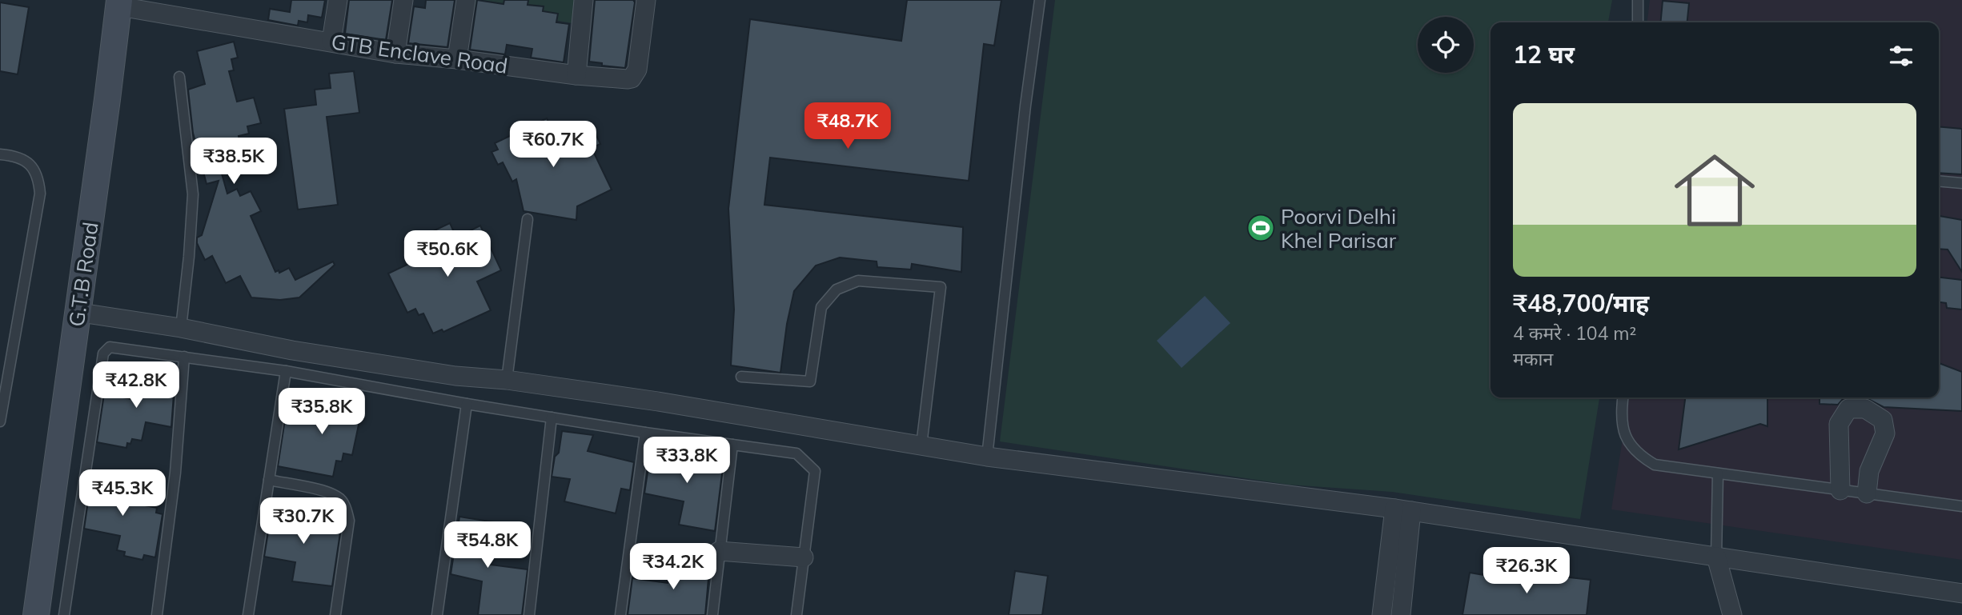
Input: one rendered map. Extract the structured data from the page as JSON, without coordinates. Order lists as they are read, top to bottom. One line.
{"streets":{"main road":["G.T.B Road"],"street":["GTB Enclave Road"]},"crossings":[["GTB Enclave Road","G.T.B Road"]],"places":{"sports":["Poorvi Delhi Khel Parisar"]},"page":{"heading":"12 घर","list":[{"name":"₹48,700/माह","note":"4 कमरे · 104 m² · मकान"}],"price":["₹48.7K","₹60.7K","₹38.5K","₹50.6K","₹42.8K","₹35.8K","₹33.8K","₹45.3K","₹30.7K","₹54.8K","₹34.2K","₹26.3K"]}}
